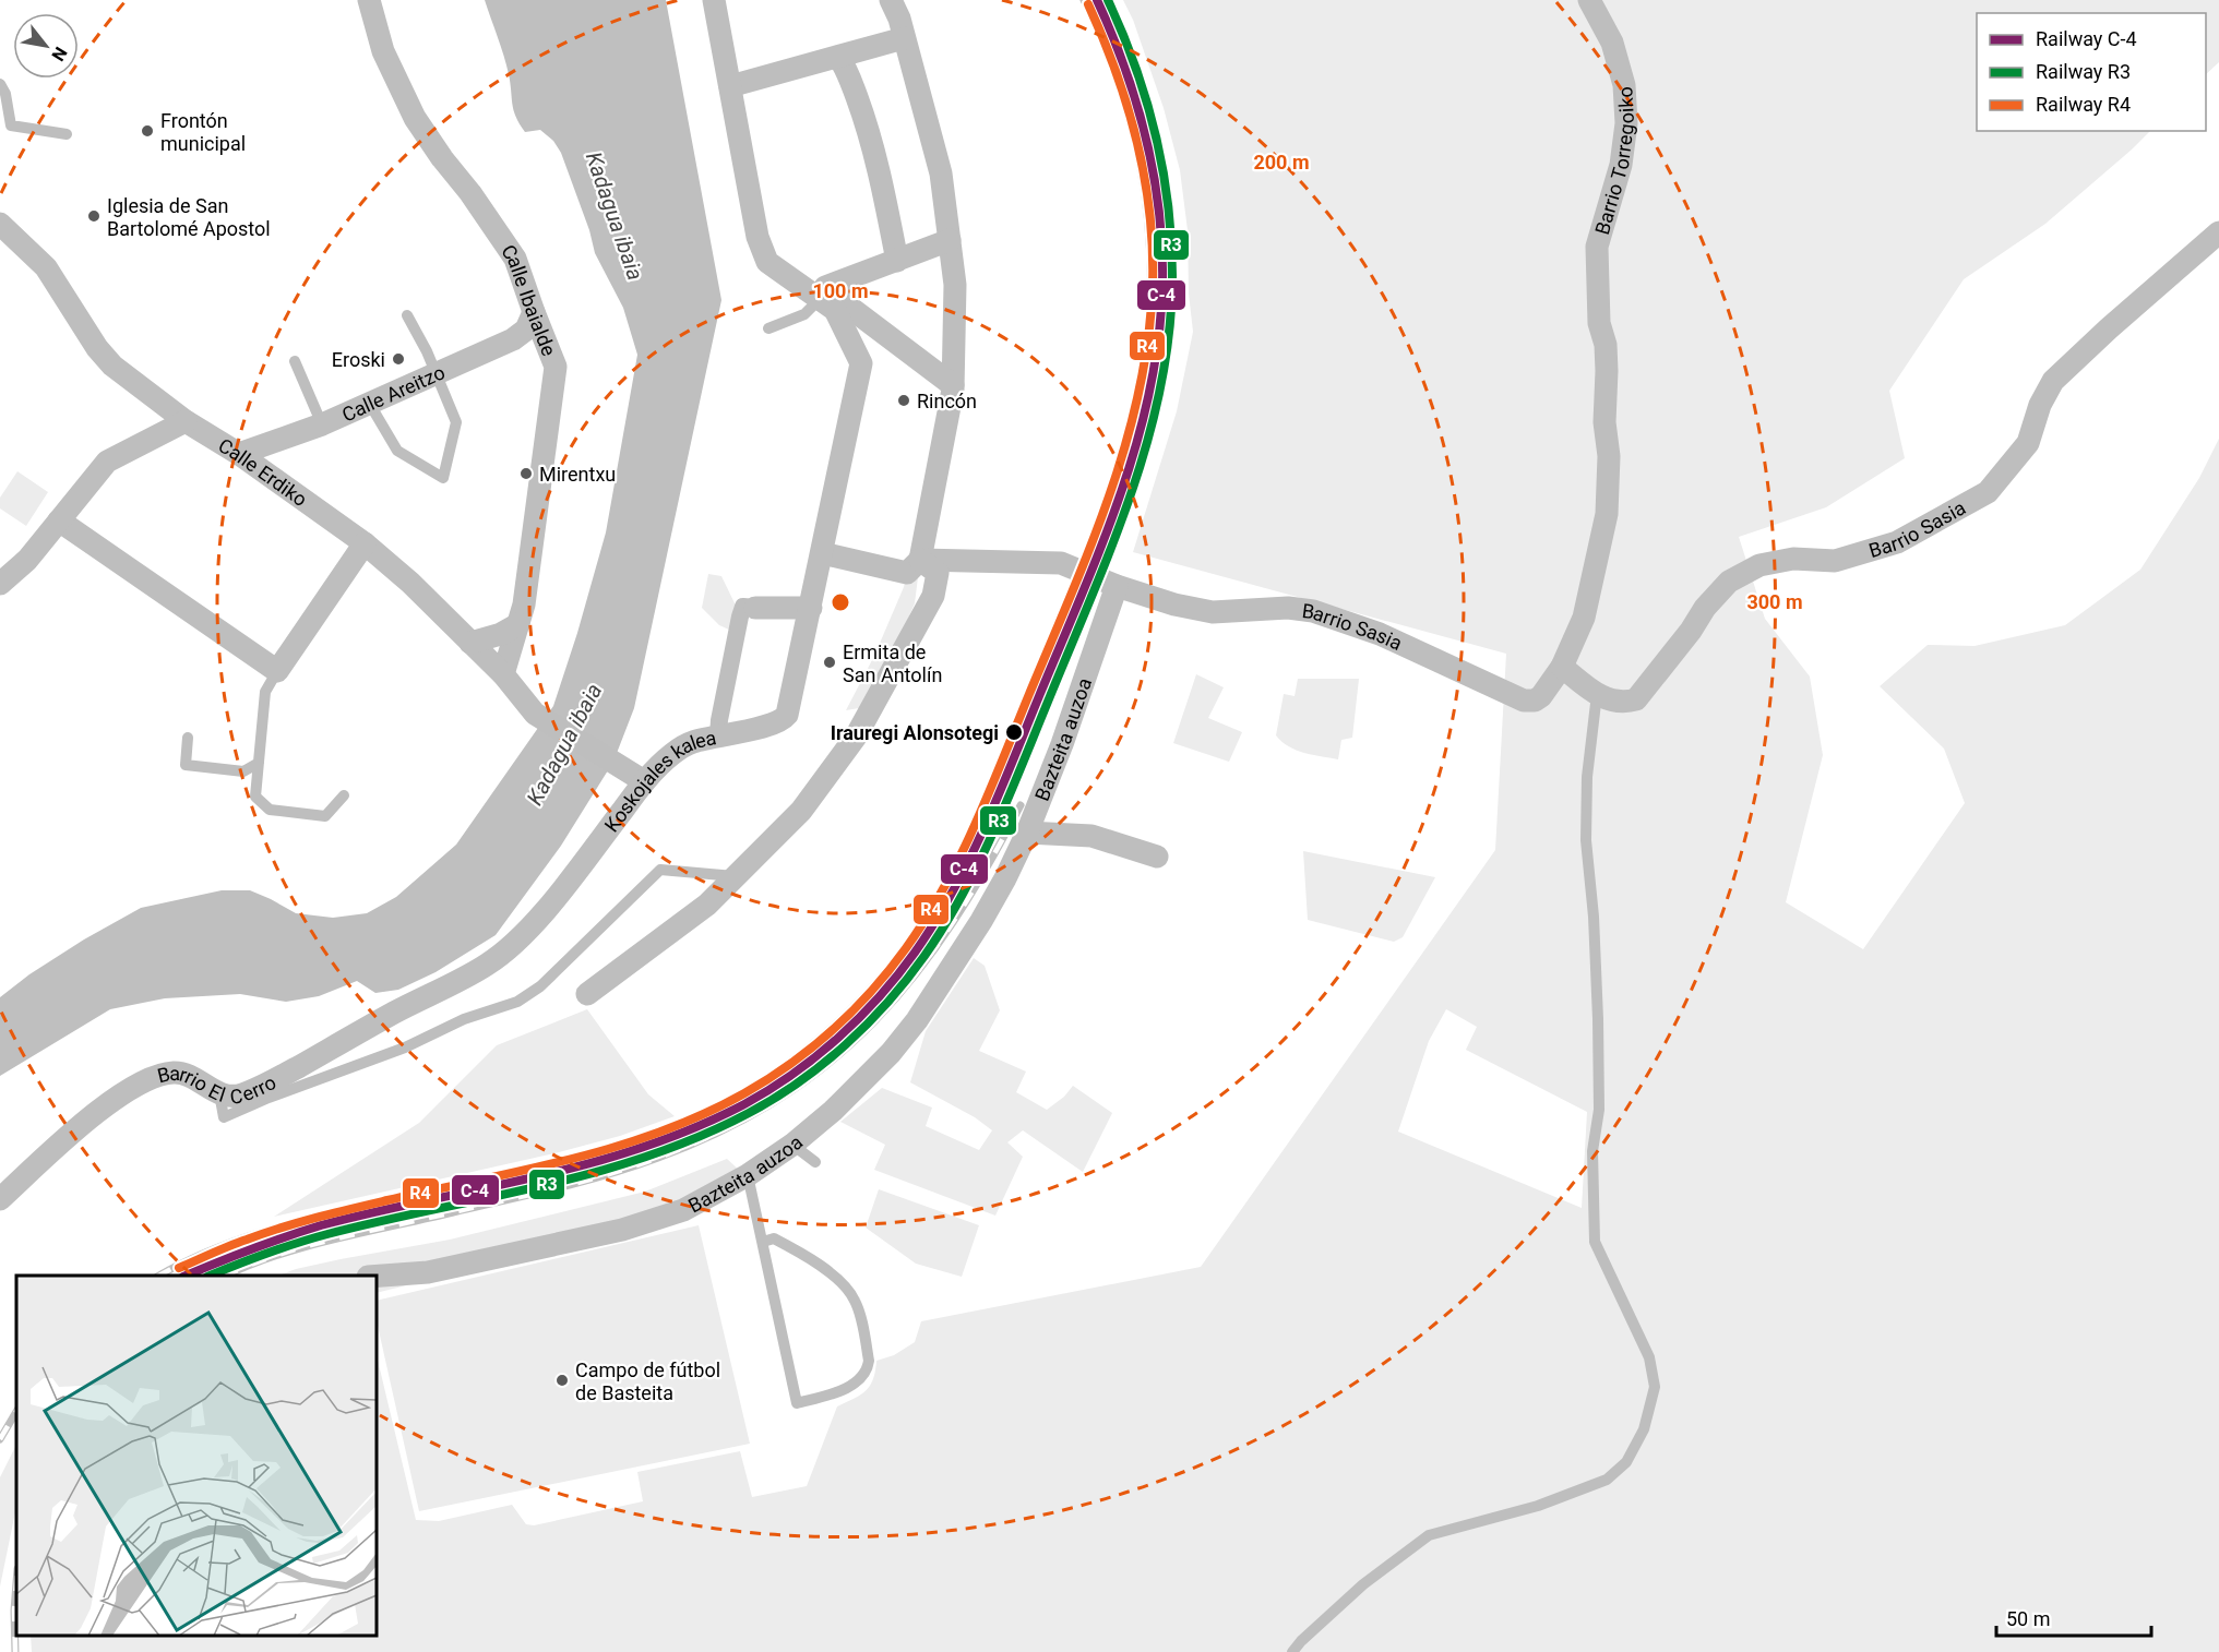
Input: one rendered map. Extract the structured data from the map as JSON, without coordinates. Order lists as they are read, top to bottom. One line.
{"streets":{"street":["Barrio Torregoiko","Calle Ibaialde","Calle Areitzo","Calle Erdiko","Barrio Sasia","Bazteita auzoa","Koskojales kalea","Barrio El Cerro"]},"crossings":[["Barrio Torregoiko","Barrio Sasia"],["Calle Ibaialde","Calle Areitzo"],["Calle Ibaialde","Calle Erdiko"],["Calle Areitzo","Calle Erdiko"],["Calle Erdiko","Koskojales kalea"],["Barrio Sasia","Bazteita auzoa"],["Koskojales kalea","Barrio El Cerro"]],"water":["Kadagua ibaia"],"places":["Frontón municipal","Iglesia de San Bartolomé Apostol","Eroski","Rincón","Mirentxu","Ermita de San Antolín","Irauregi Alonsotegi","Campo de fútbol de Basteita"],"lines":["rail line C-4","rail line R3","rail line R4"],"legend":["Railway C-4","Railway R3","Railway R4"],"scale_bar":"50 m","north":"bottom right","rings":["200 m","100 m","300 m"]}
